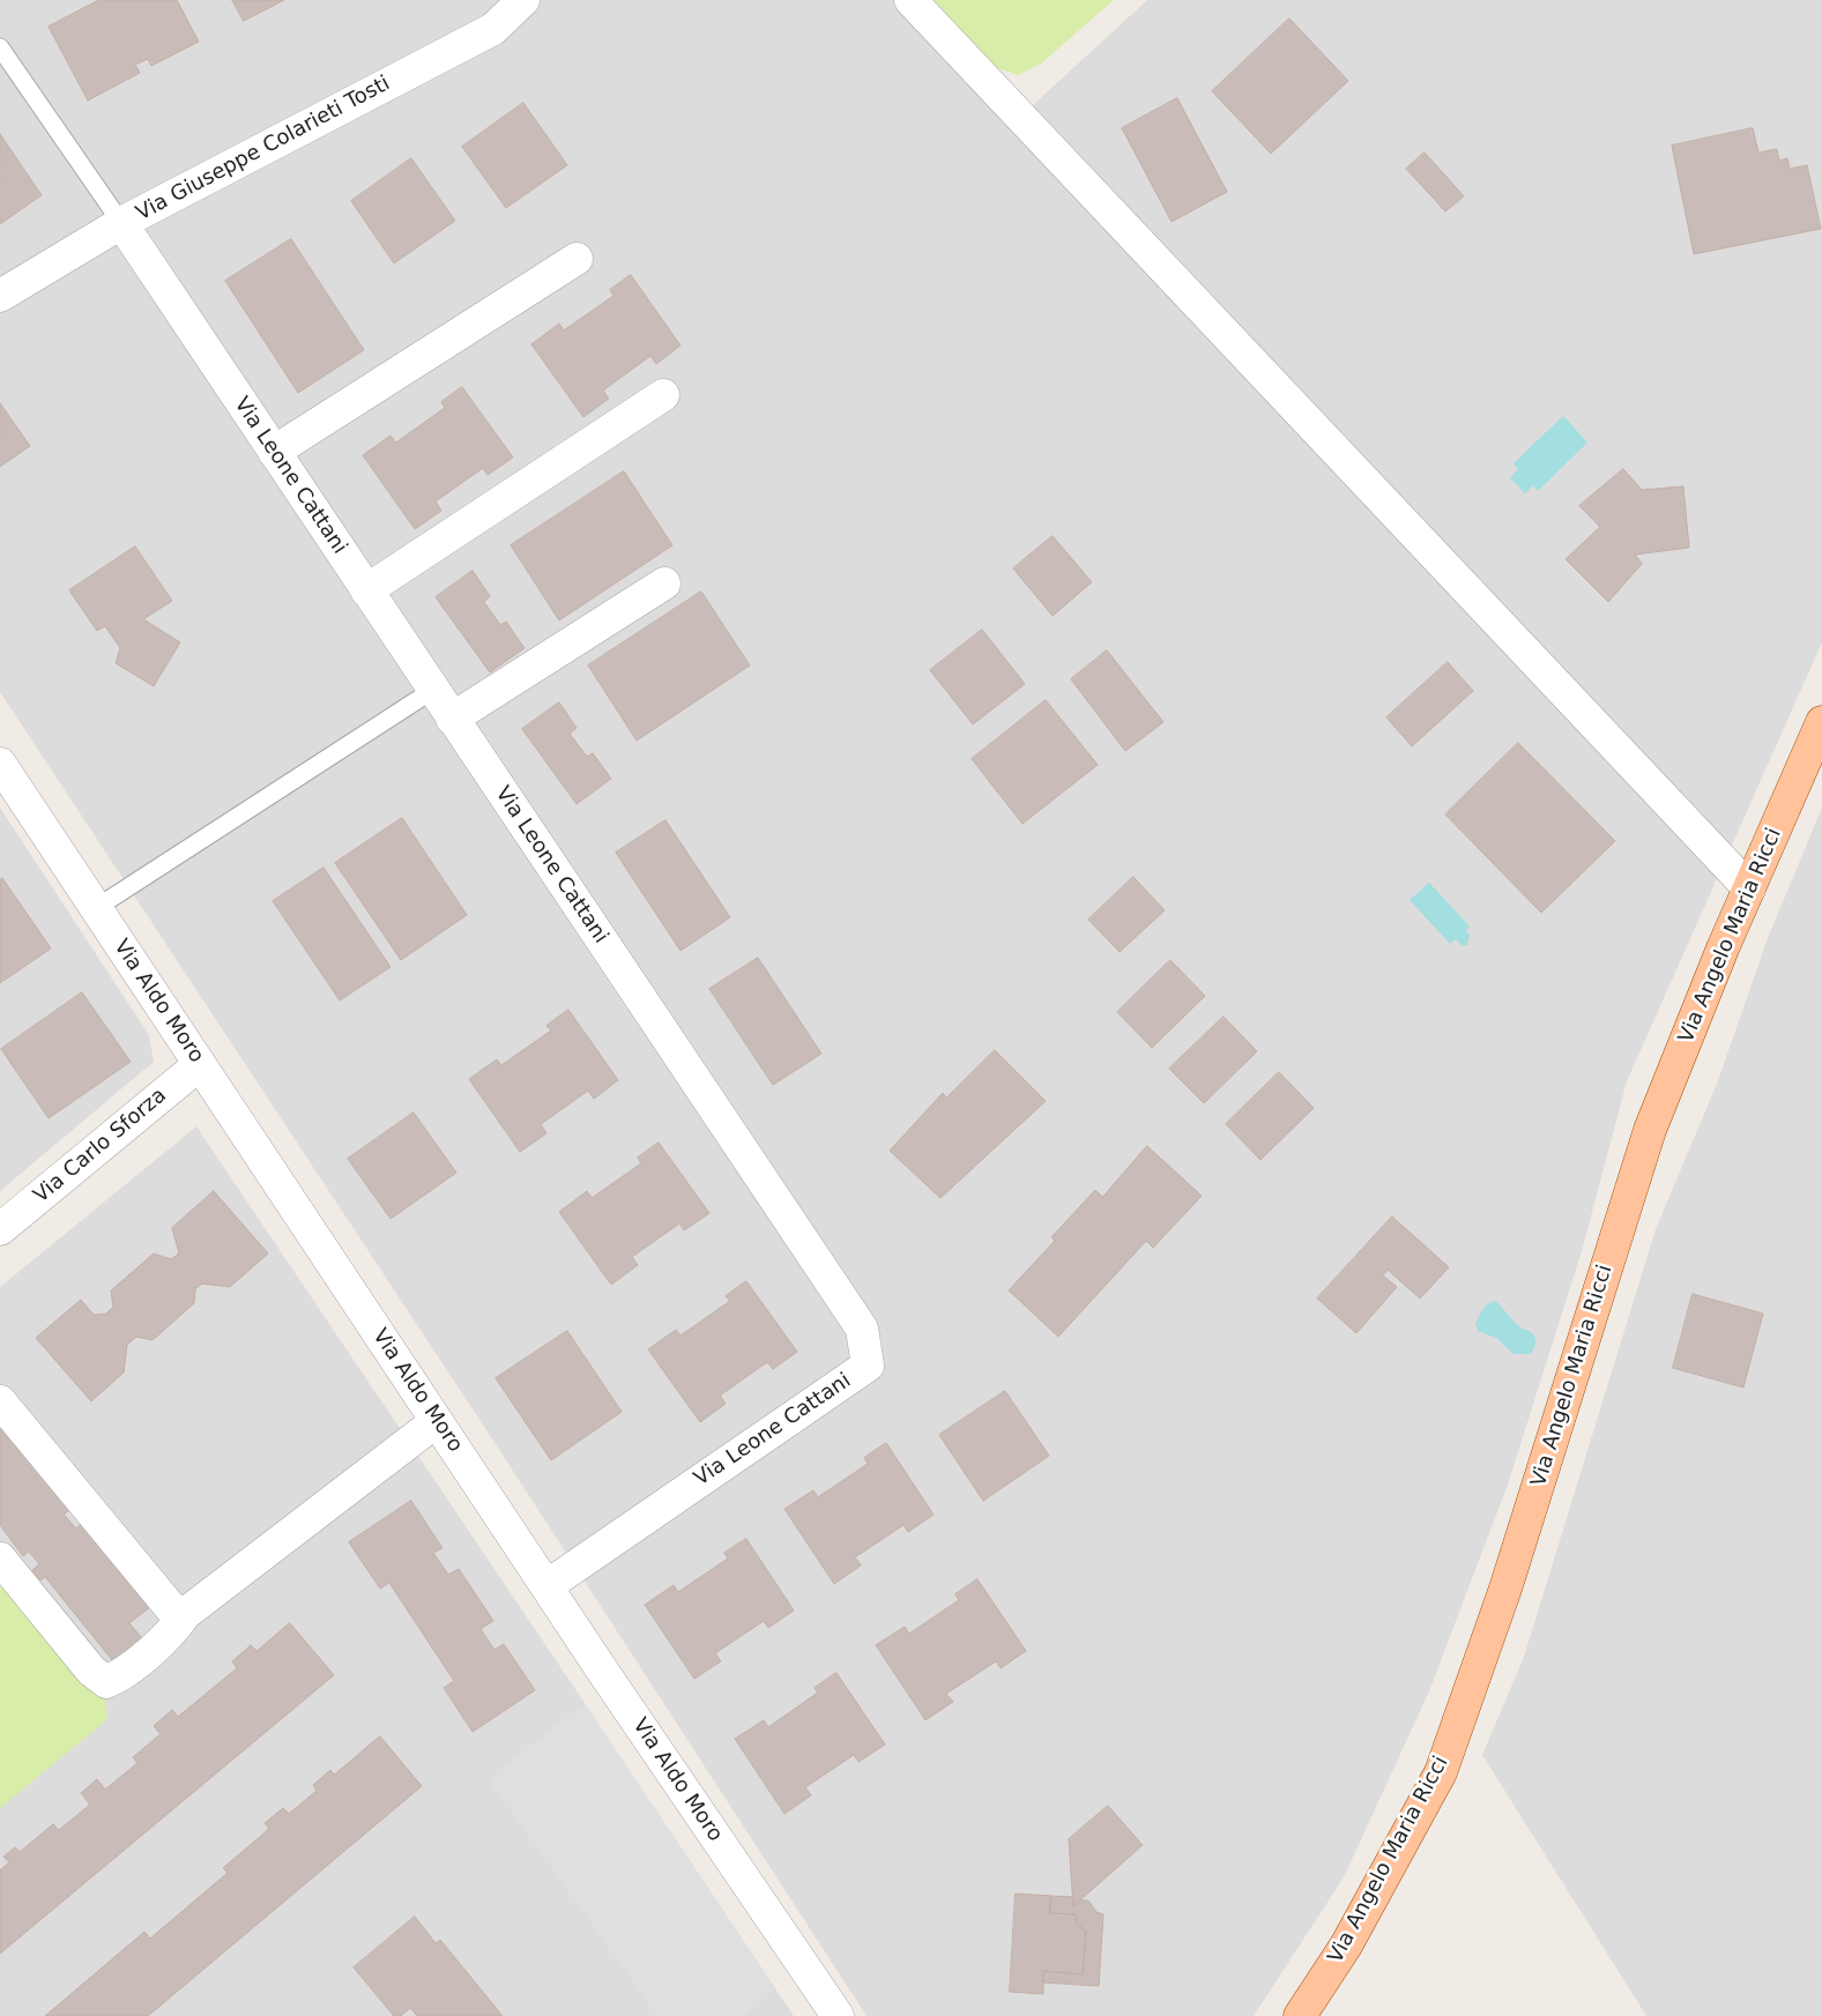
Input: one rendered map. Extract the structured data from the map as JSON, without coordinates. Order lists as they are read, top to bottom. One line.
{"streets":{"main road":["Via Angelo Maria Ricci"],"street":["Via Giuseppe Colarieti Tosti","Via Leone Cattani","Via Aldo Moro","Via Carlo Sforza"]},"crossings":[["Via Giuseppe Colarieti Tosti","Via Leone Cattani"],["Via Leone Cattani","Via Aldo Moro"],["Via Aldo Moro","Via Carlo Sforza"]]}
